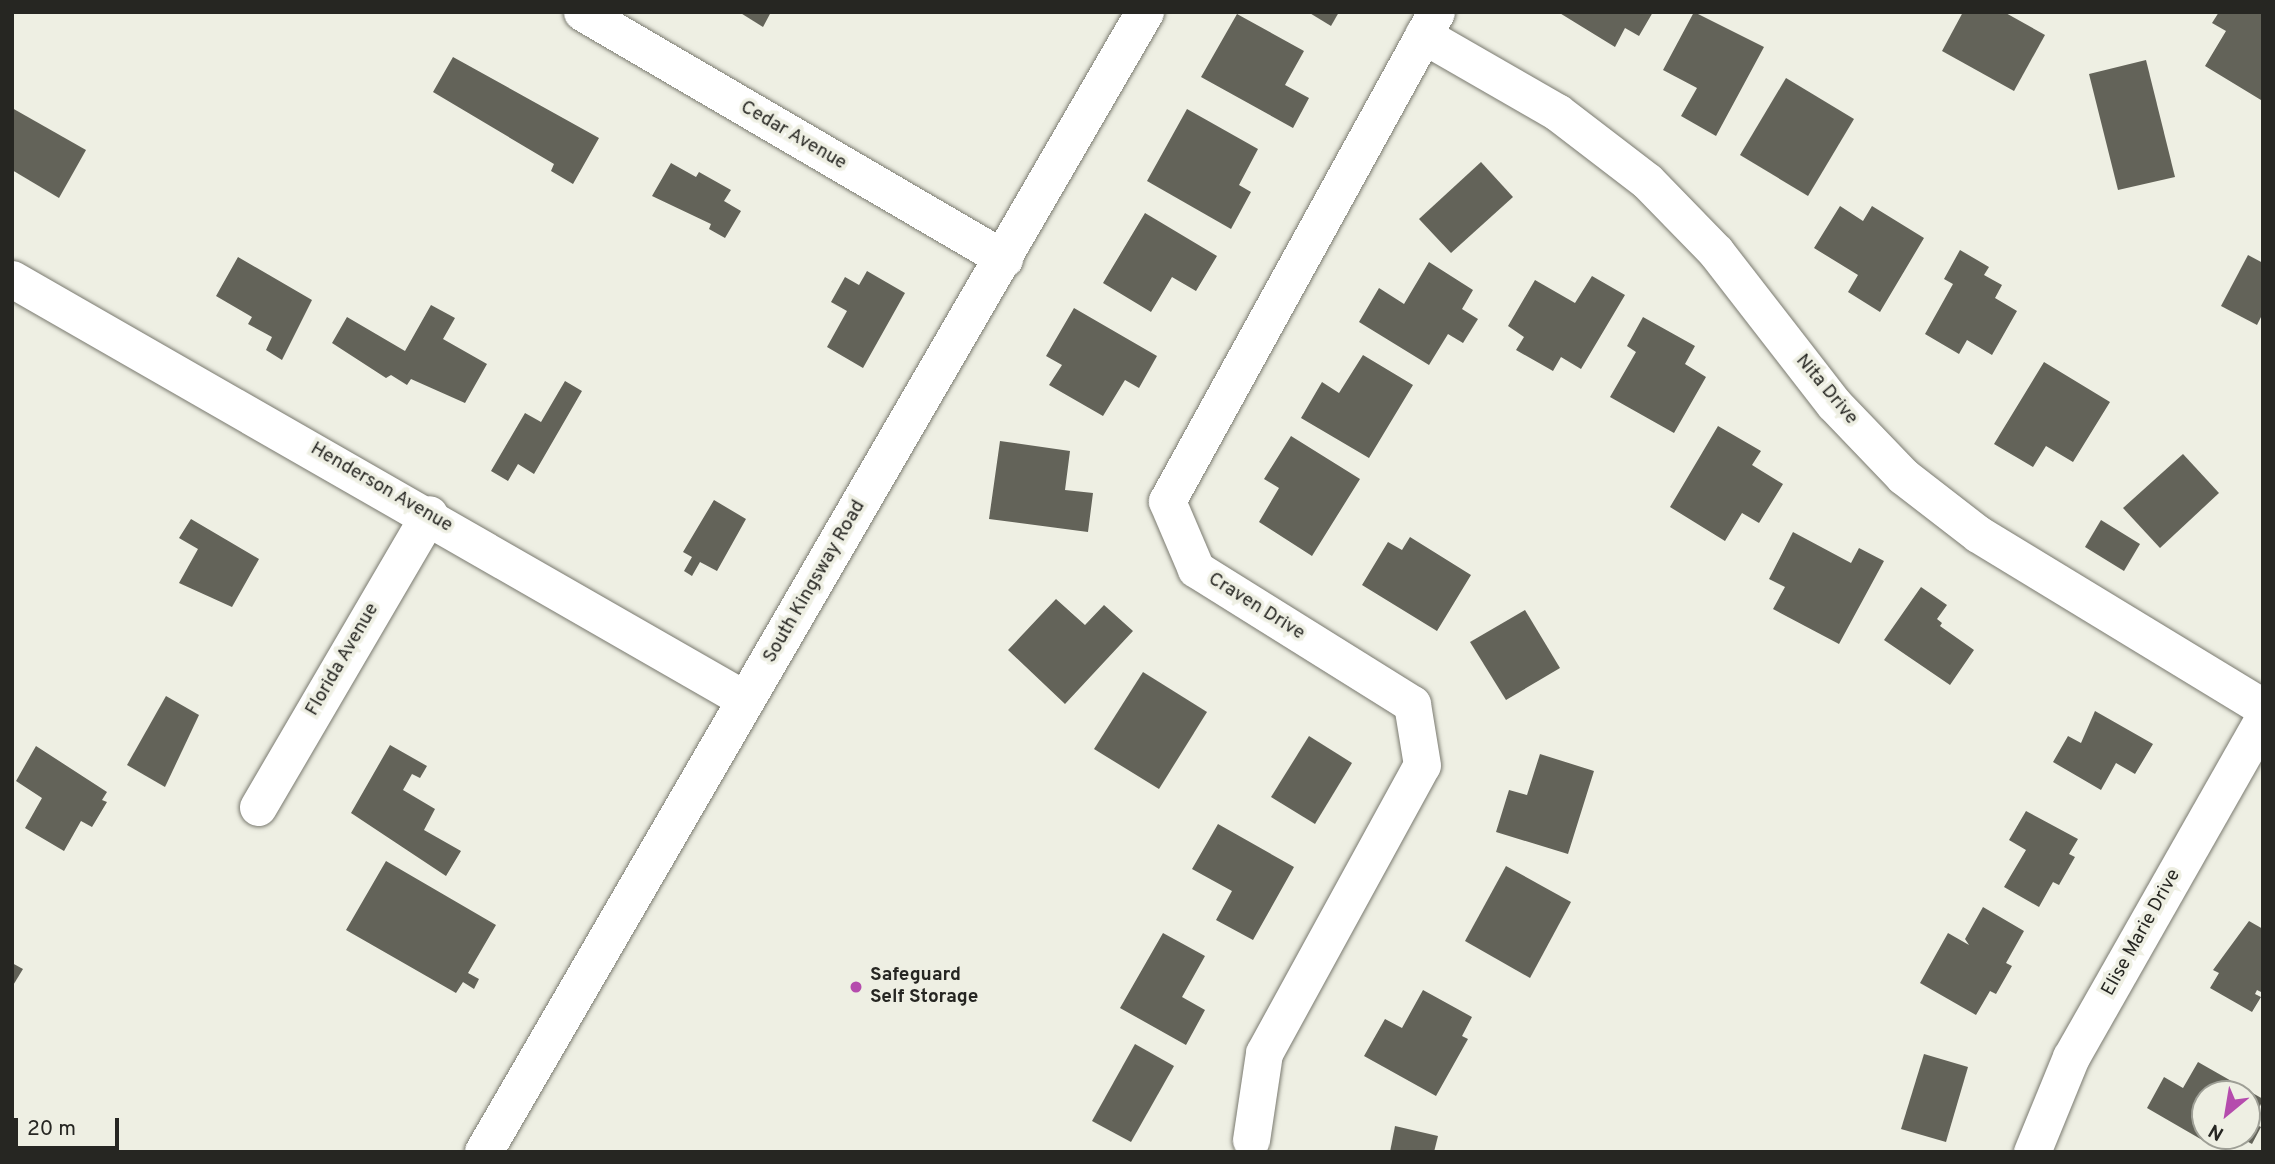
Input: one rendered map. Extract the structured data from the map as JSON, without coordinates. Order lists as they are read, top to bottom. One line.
{"streets":{"street":["Cedar Avenue","Nita Drive","Henderson Avenue","South Kingsway Road","Craven Drive","Florida Avenue","Elise Marie Drive"]},"crossings":[["Cedar Avenue","South Kingsway Road"],["Nita Drive","Craven Drive"],["Henderson Avenue","South Kingsway Road"],["Henderson Avenue","Florida Avenue"]],"places":["Safeguard Self Storage"],"scale_bar":"20 m","north":"bottom left"}
